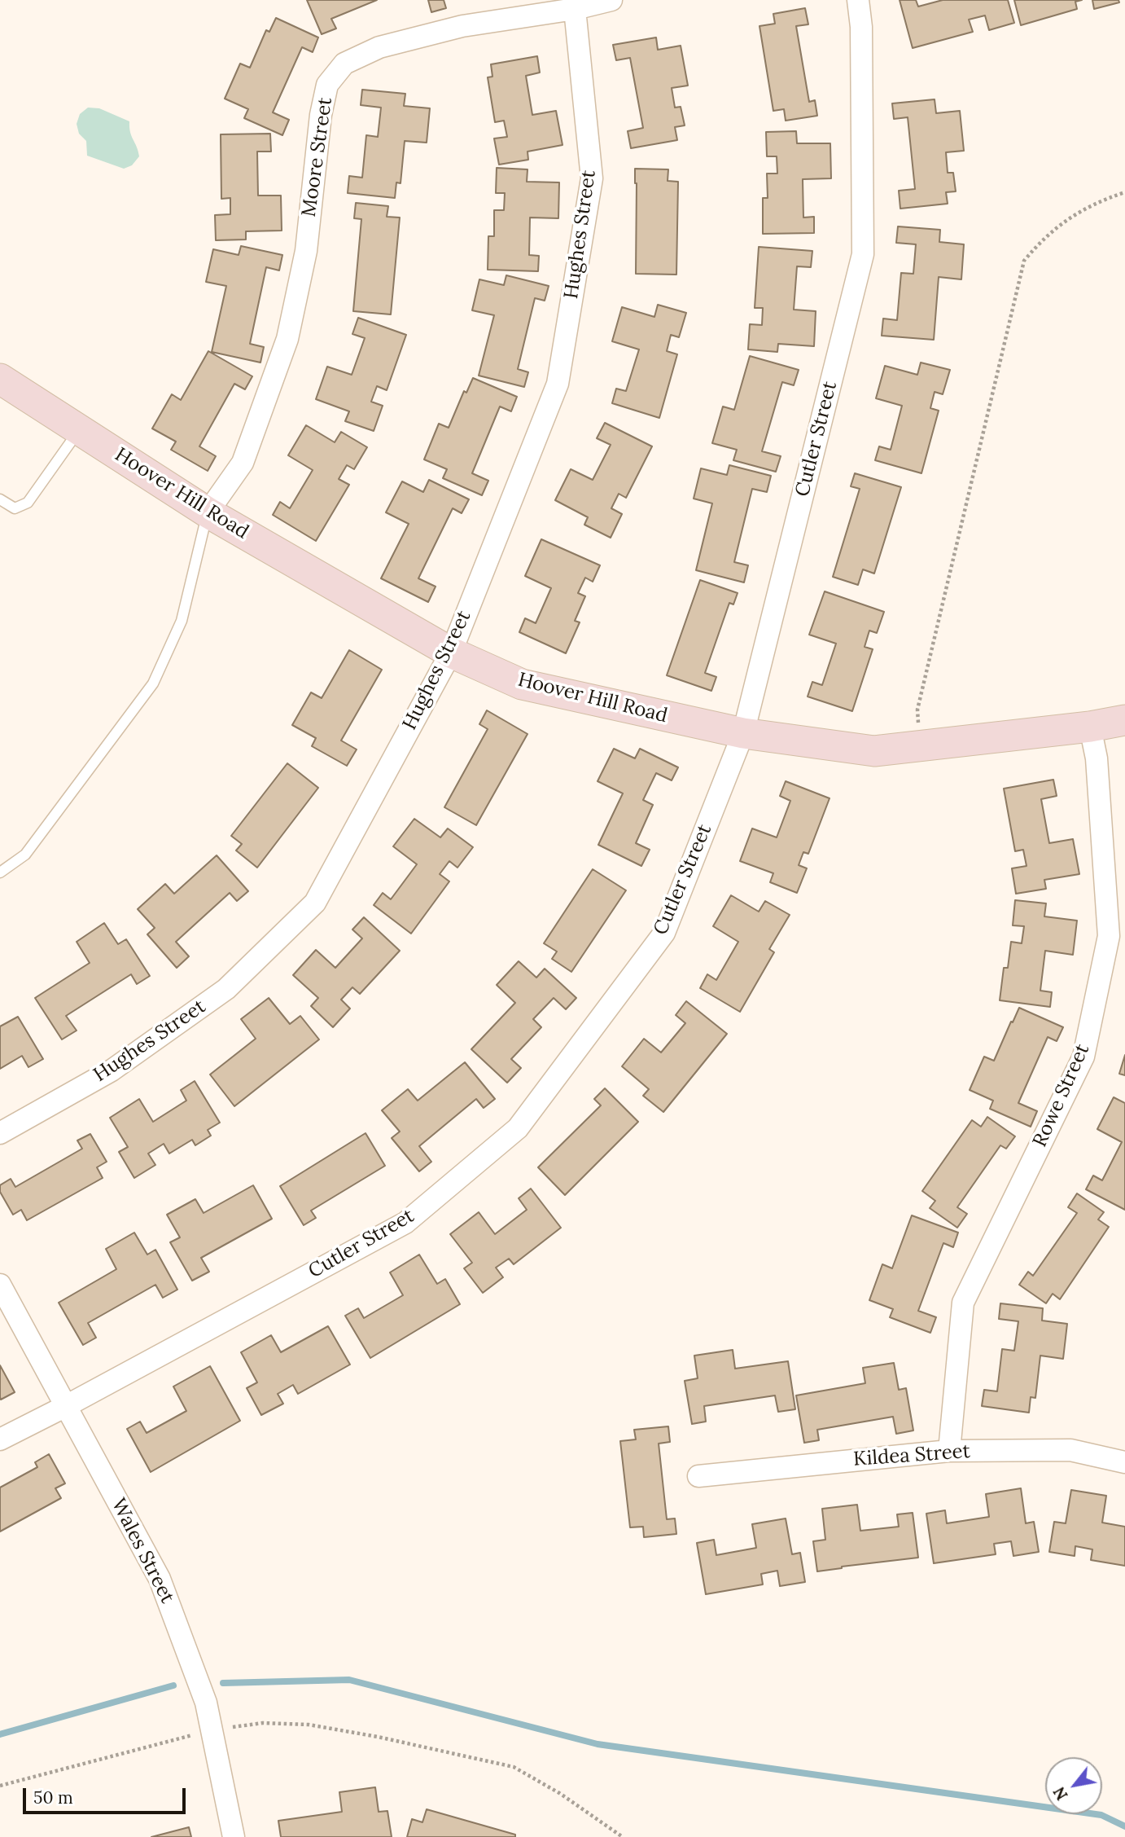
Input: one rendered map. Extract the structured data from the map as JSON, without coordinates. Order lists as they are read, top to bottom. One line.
{"streets":{"street":["Moore Street","Hughes Street","Cutler Street","Hoover Hill Road","Rowe Street","Kildea Street","Wales Street"]},"crossings":[["Moore Street","Hughes Street"],["Moore Street","Hoover Hill Road"],["Hughes Street","Hoover Hill Road"],["Cutler Street","Hoover Hill Road"],["Cutler Street","Wales Street"],["Hoover Hill Road","Rowe Street"],["Rowe Street","Kildea Street"]],"scale_bar":"50 m","north":"bottom left"}
